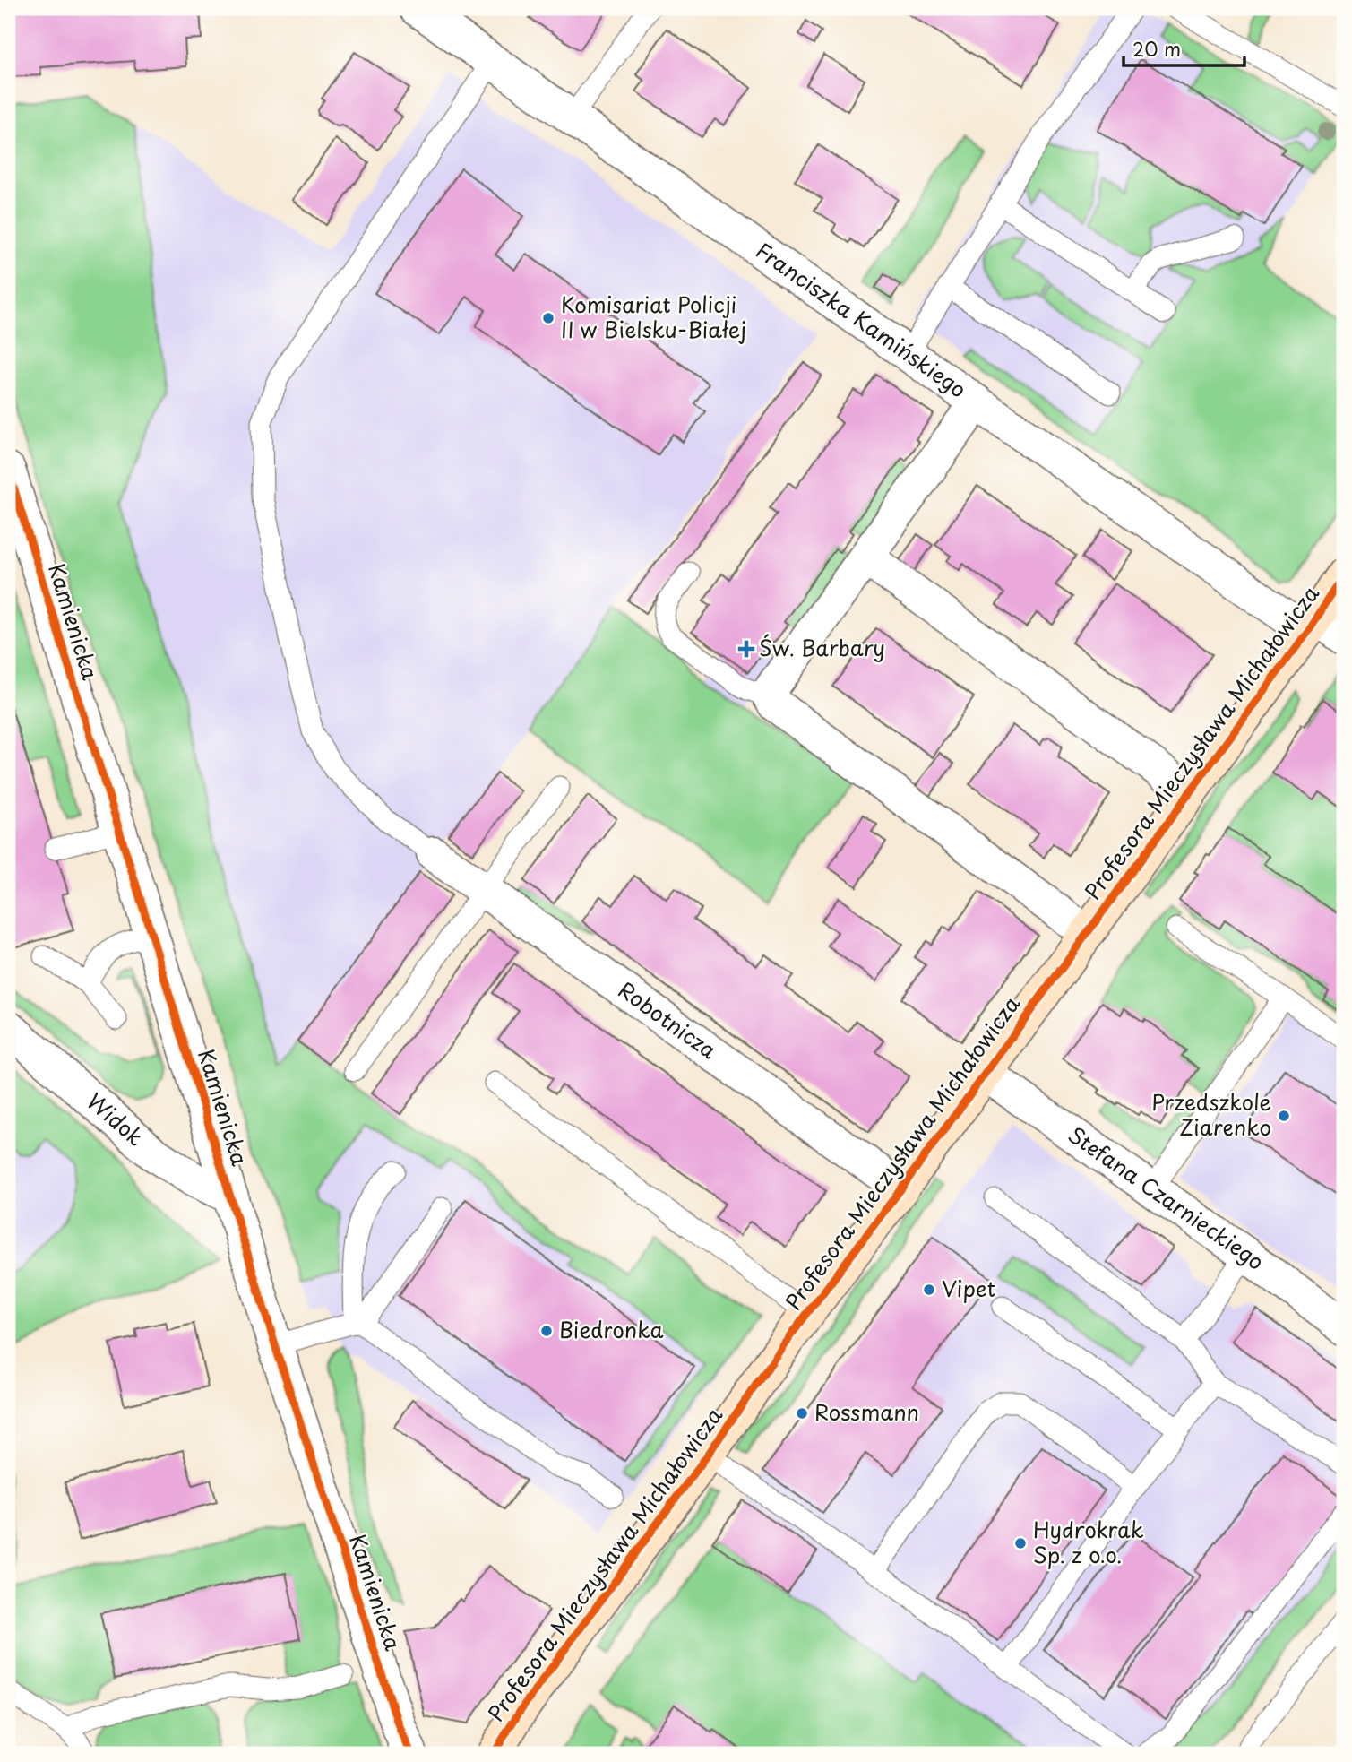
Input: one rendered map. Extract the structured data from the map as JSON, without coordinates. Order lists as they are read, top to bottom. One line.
{"streets":{"street":["Franciszka Kamińskiego","Kamienicka","Profesora Mieczysława Michałowicza","Robotnicza","Widok","Stefana Czarnieckiego"]},"crossings":[["Franciszka Kamińskiego","Profesora Mieczysława Michałowicza"],["Kamienicka","Widok"],["Profesora Mieczysława Michałowicza","Robotnicza"],["Profesora Mieczysława Michałowicza","Stefana Czarnieckiego"]],"places":{"other":["Komisariat Policji II w Bielsku-Białej","Przedszkole Ziarenko","Vipet","Biedronka","Rossmann","Hydrokrak Sp. z o.o."],"health":["Św. Barbary"]},"scale_bar":"20 m"}
